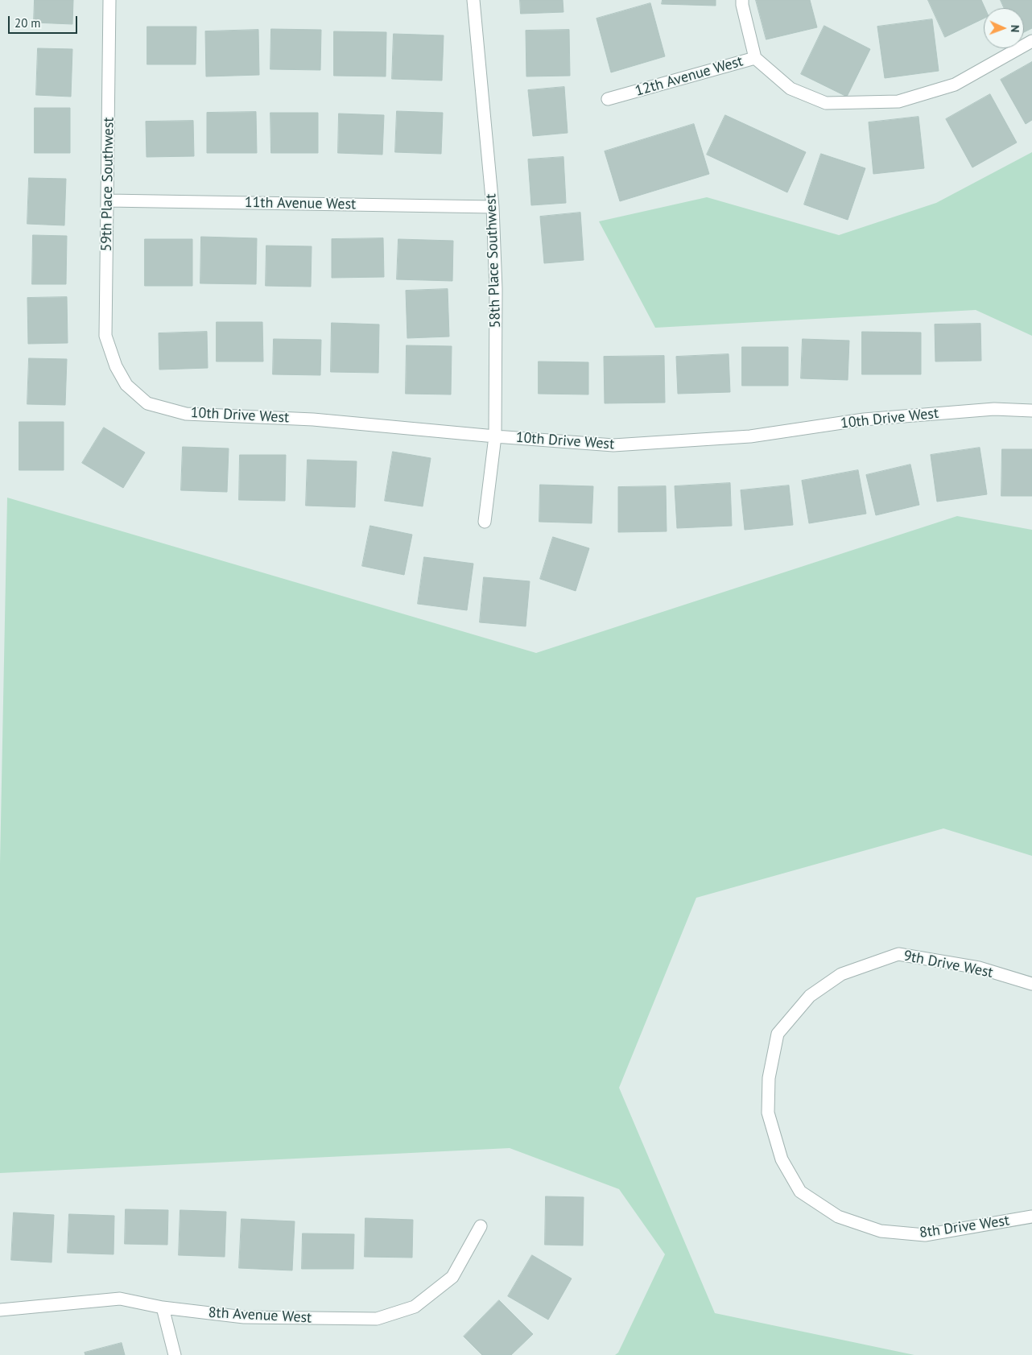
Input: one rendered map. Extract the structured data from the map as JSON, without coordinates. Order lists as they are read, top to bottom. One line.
{"streets":{"street":["12th Avenue West","59th Place Southwest","11th Avenue West","58th Place Southwest","10th Drive West","9th Drive West","8th Drive West","8th Avenue West"]},"crossings":[["59th Place Southwest","11th Avenue West"],["59th Place Southwest","10th Drive West"],["11th Avenue West","58th Place Southwest"],["58th Place Southwest","10th Drive West"],["9th Drive West","8th Drive West"]],"scale_bar":"20 m","north":"right"}
